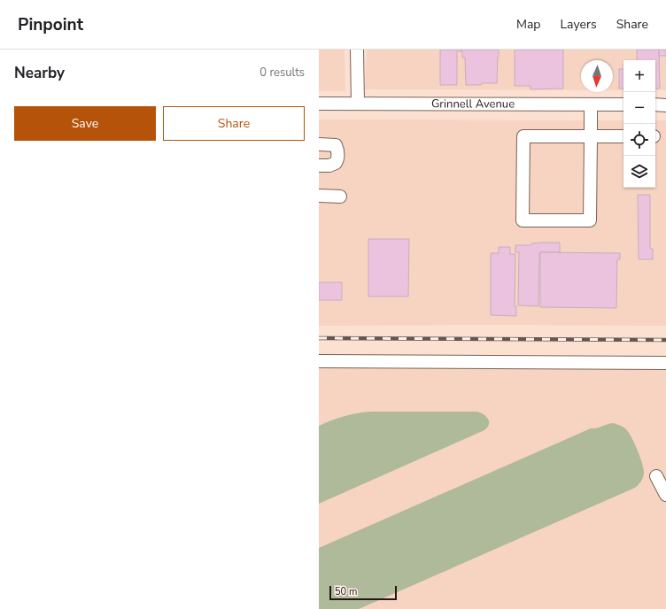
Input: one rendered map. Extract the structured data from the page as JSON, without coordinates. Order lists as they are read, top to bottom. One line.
{"streets":{"street":["Grinnell Avenue"]},"scale_bar":"50 m","north":"bottom","page":{"header":"Pinpoint","nav":["Map","Layers","Share"],"heading":["Nearby","0 results"],"map_buttons":["+","−"],"buttons":["Save","Share"],"scale":"50 m"}}
